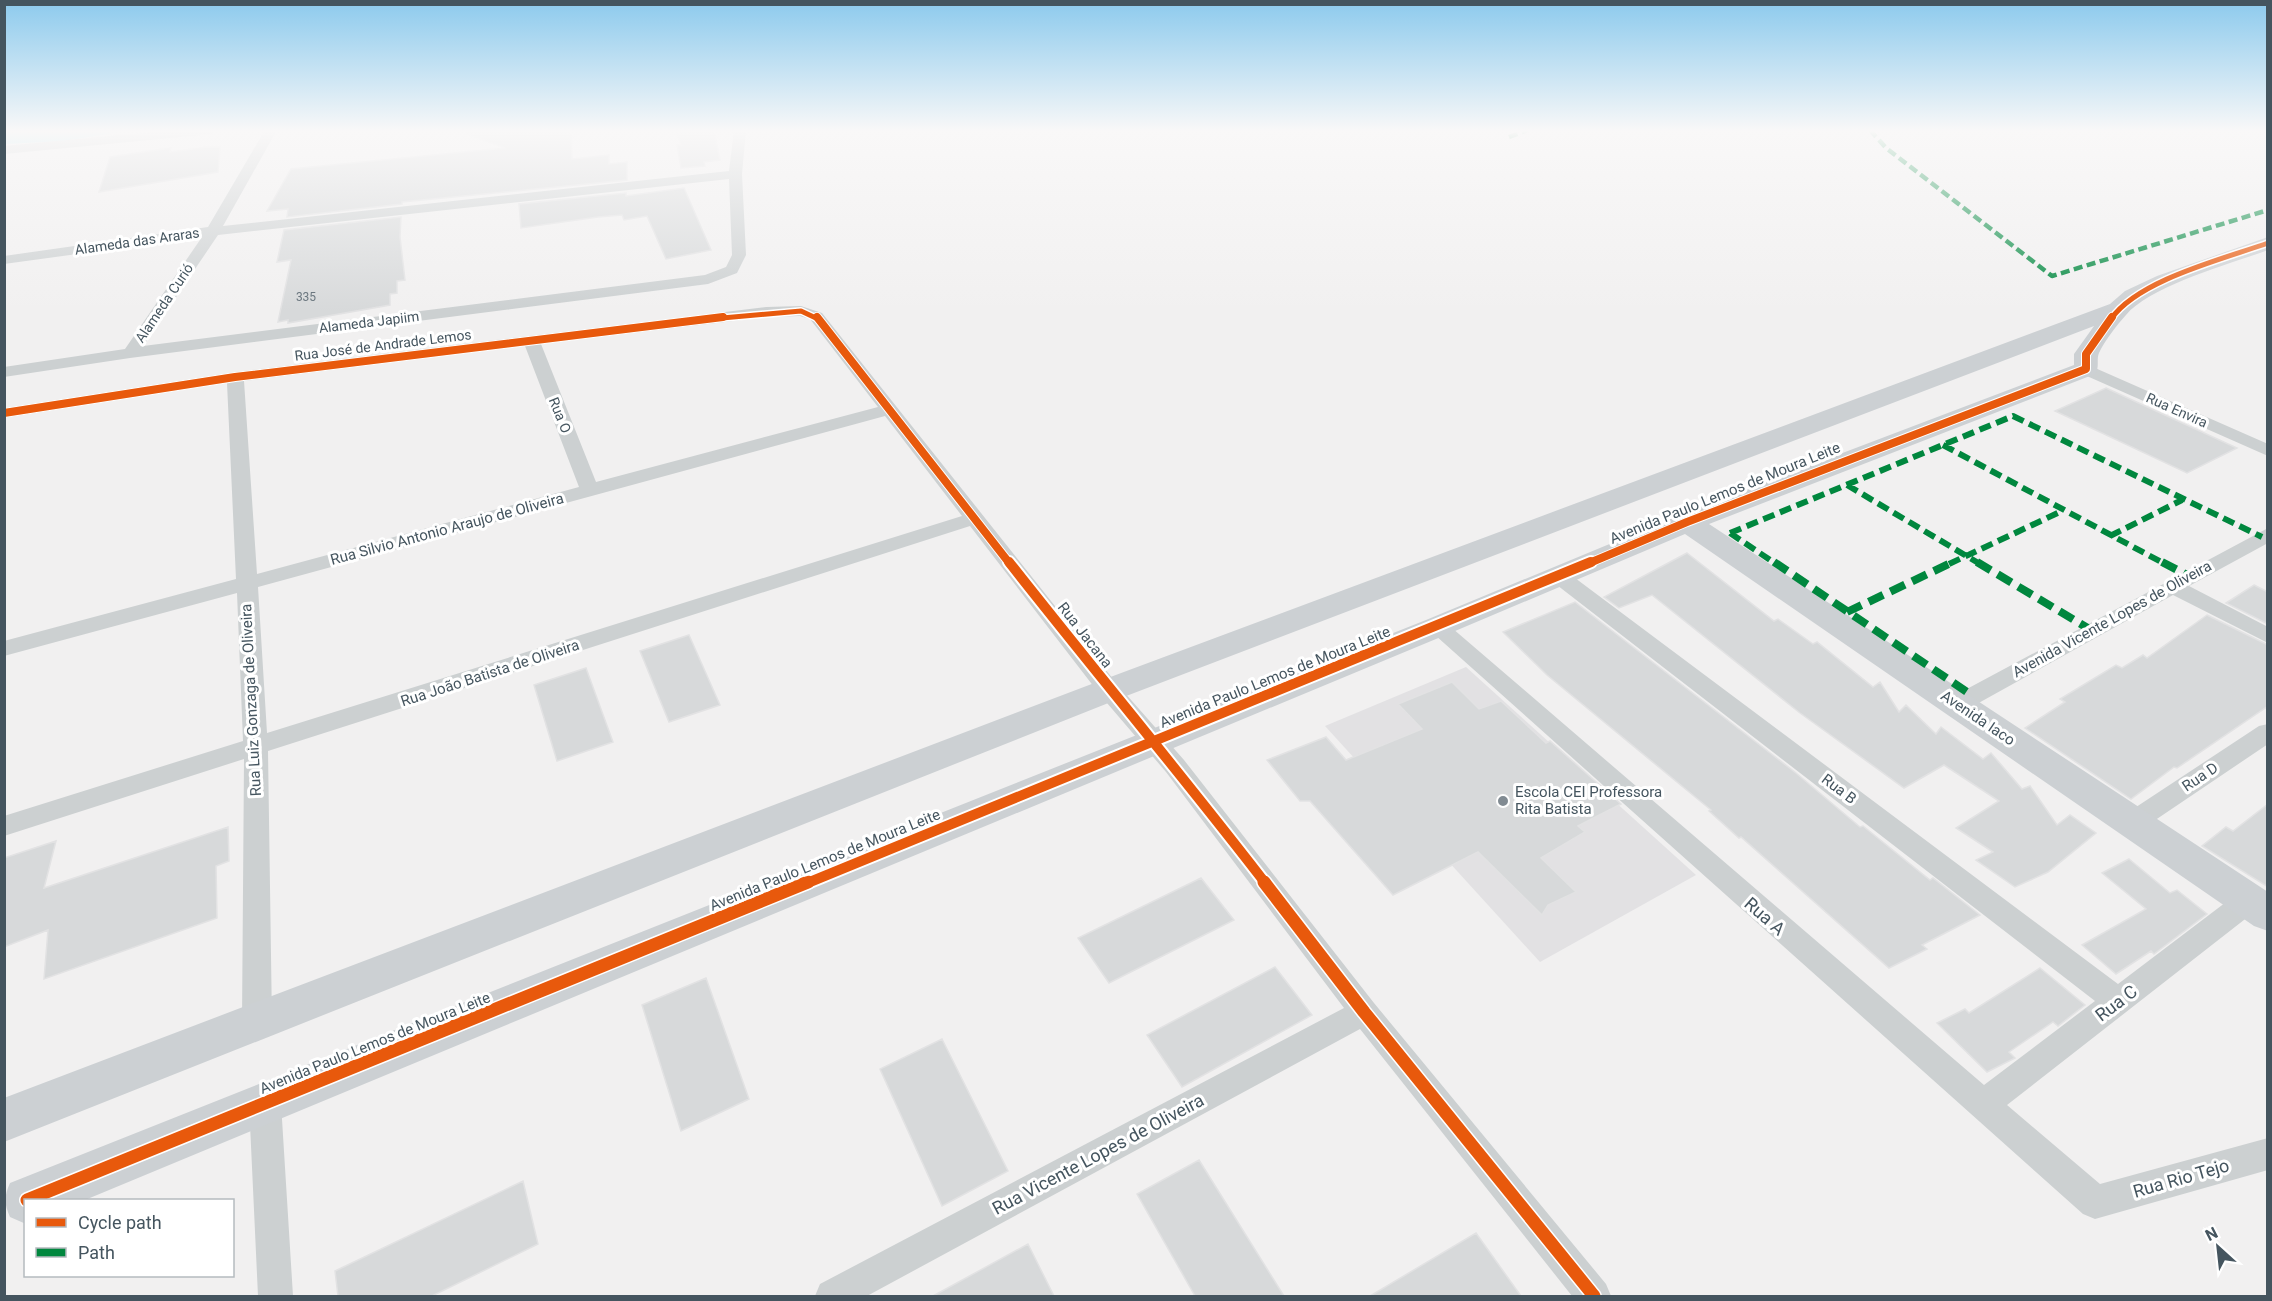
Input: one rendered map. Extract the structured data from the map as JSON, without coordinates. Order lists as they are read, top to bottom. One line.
{"streets":{"street":["Alameda das Araras","Alameda Curió","Alameda Japiim","Rua José de Andrade Lemos","Rua Envira","Rua O","Avenida Paulo Lemos de Moura Leite","Rua Silvio Antonio Araujo de Oliveira","Avenida Vicente Lopes de Oliveira","Rua Jacana","Rua João Batista de Oliveira","Rua Luiz Gonzaga de Oliveira","Avenida Iaco","Rua D","Rua B","Rua A","Rua C","Rua Vicente Lopes de Oliveira","Rua Rio Tejo"]},"crossings":[["Alameda das Araras","Alameda Curió"],["Alameda Curió","Alameda Japiim"],["Rua José de Andrade Lemos","Rua O"],["Rua José de Andrade Lemos","Rua Jacana"],["Rua José de Andrade Lemos","Rua Luiz Gonzaga de Oliveira"],["Rua Envira","Avenida Paulo Lemos de Moura Leite"],["Rua O","Rua Silvio Antonio Araujo de Oliveira"],["Avenida Paulo Lemos de Moura Leite","Rua Jacana"],["Avenida Paulo Lemos de Moura Leite","Rua Luiz Gonzaga de Oliveira"],["Avenida Paulo Lemos de Moura Leite","Avenida Iaco"],["Avenida Paulo Lemos de Moura Leite","Rua B"],["Avenida Paulo Lemos de Moura Leite","Rua A"],["Rua Silvio Antonio Araujo de Oliveira","Rua Jacana"],["Rua Silvio Antonio Araujo de Oliveira","Rua Luiz Gonzaga de Oliveira"],["Avenida Vicente Lopes de Oliveira","Avenida Iaco"],["Rua Jacana","Rua João Batista de Oliveira"],["Rua Jacana","Rua Vicente Lopes de Oliveira"],["Rua João Batista de Oliveira","Rua Luiz Gonzaga de Oliveira"],["Avenida Iaco","Rua D"],["Avenida Iaco","Rua C"],["Rua B","Rua C"],["Rua A","Rua C"],["Rua A","Rua Rio Tejo"]],"places":["Escola CEI Professora Rita Batista"],"house_numbers":["335"],"legend":["Cycle path","Path"],"north":"top left"}
